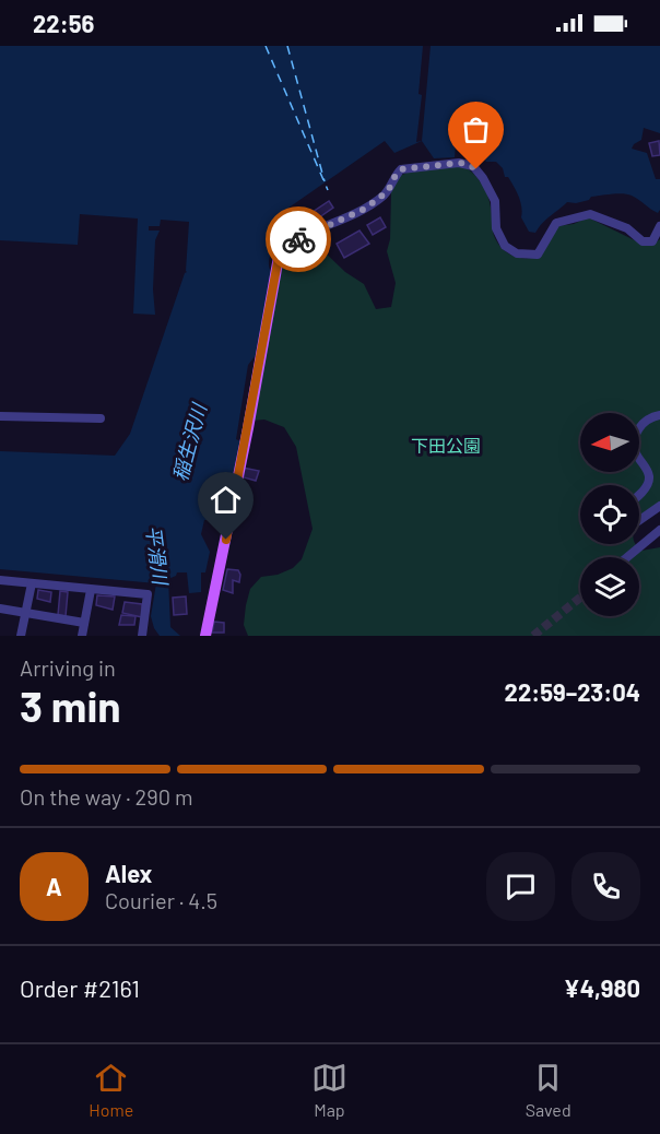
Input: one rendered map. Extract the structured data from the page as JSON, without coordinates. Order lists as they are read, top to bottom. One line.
{"water":["稲生沢川","平滑川"],"parks":["下田公園"],"north":"left","page":{"status":"22:56","heading":["3 min","Arriving in","22:59–23:04"],"panel":["Alex","Courier · 4.5","Order #2161","¥4,980"],"bar":"On the way · 290 m","round":"A","tabs":["Home","Map","Saved"]}}
